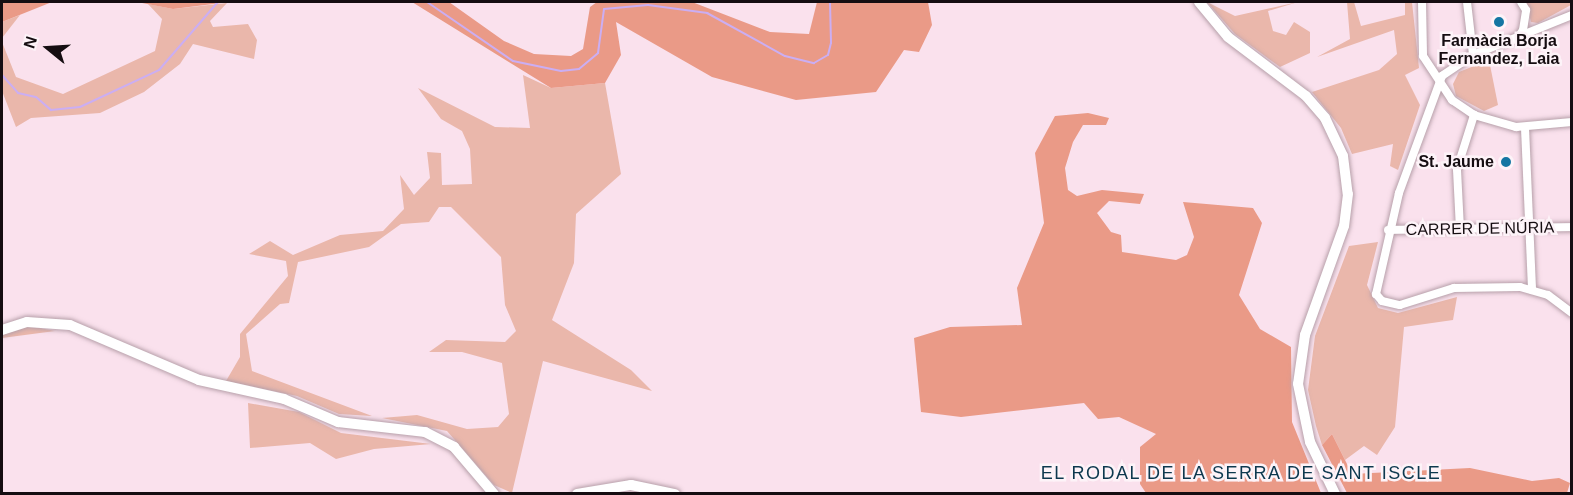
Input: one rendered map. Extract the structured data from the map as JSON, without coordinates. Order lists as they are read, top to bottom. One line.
{"streets":{"street":["CARRER DE NÚRIA"]},"districts":["EL RODAL DE LA SERRA DE SANT ISCLE"],"places":["Farmàcia Borja Fernandez, Laia","St. Jaume"],"north":"left"}
